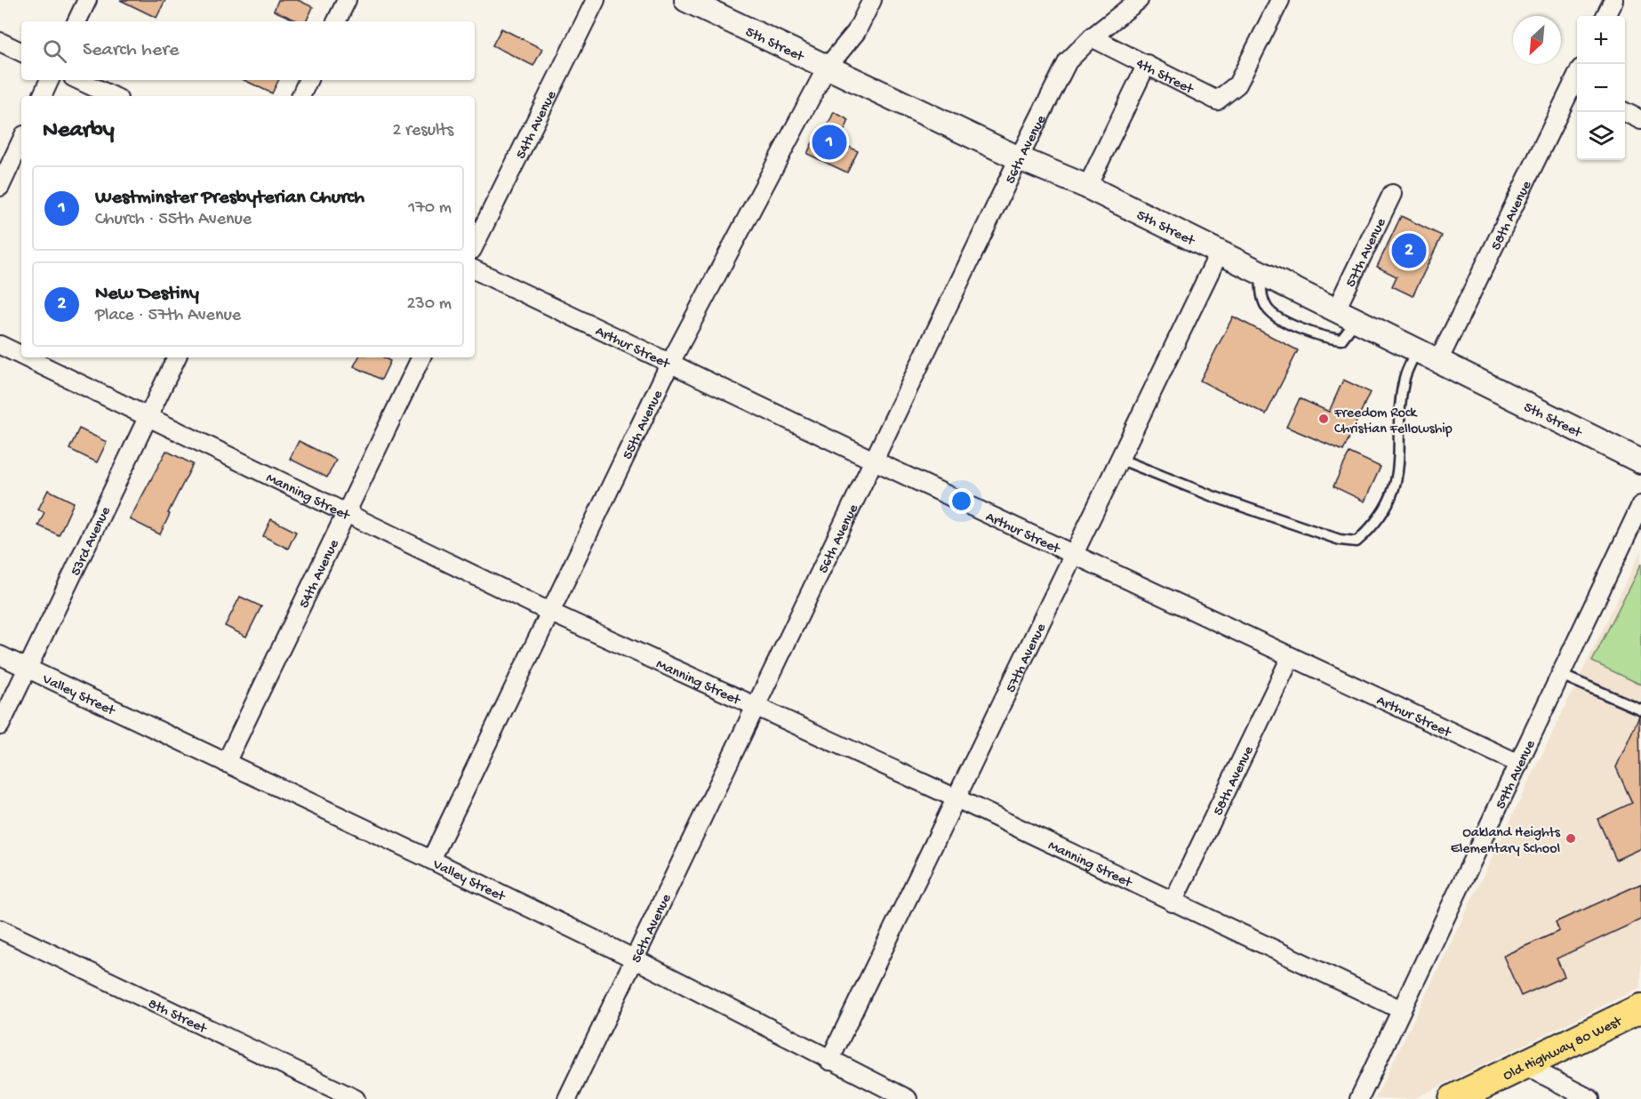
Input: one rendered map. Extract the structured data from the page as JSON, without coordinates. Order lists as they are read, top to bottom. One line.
{"streets":{"main road":["Old Highway 80 West"],"street":["5th Street","4th Street","54th Avenue","56th Avenue","58th Avenue","57th Avenue","Arthur Street","55th Avenue","Manning Street","53rd Avenue","Valley Street","59th Avenue","8th Street"]},"crossings":[["5th Street","56th Avenue"],["5th Street","58th Avenue"],["5th Street","57th Avenue"],["5th Street","55th Avenue"],["4th Street","56th Avenue"],["54th Avenue","Manning Street"],["54th Avenue","Valley Street"],["56th Avenue","Arthur Street"],["56th Avenue","Manning Street"],["56th Avenue","Valley Street"],["58th Avenue","Arthur Street"],["58th Avenue","Manning Street"],["57th Avenue","Arthur Street"],["57th Avenue","Manning Street"],["57th Avenue","Valley Street"],["Arthur Street","55th Avenue"],["Arthur Street","59th Avenue"],["55th Avenue","Manning Street"],["55th Avenue","Valley Street"],["Manning Street","53rd Avenue"],["Manning Street","59th Avenue"],["53rd Avenue","Valley Street"]],"places":["Freedom Rock Christian Fellowship","Oakland Heights Elementary School"],"north":"bottom left","page":{"map_buttons":["+","−"],"search":"Search here","heading":["Nearby","2 results"],"pins":["1","2"],"list":[{"mark":"1","name":"Westminster Presbyterian Church","note":"Church · 55th Avenue","value":"170 m"},{"mark":"2","name":"New Destiny","note":"Place · 57th Avenue","value":"230 m"}]}}
